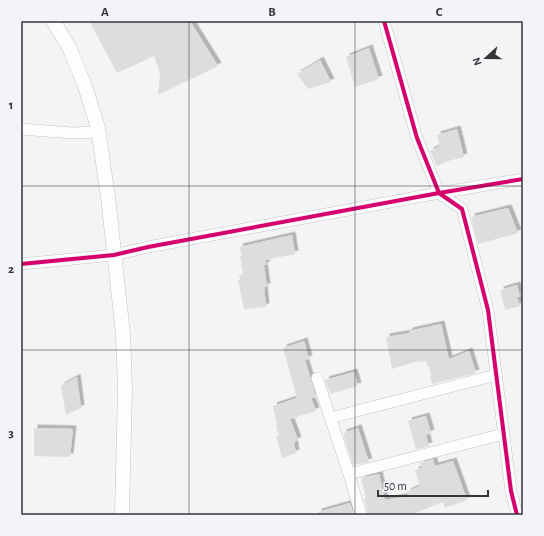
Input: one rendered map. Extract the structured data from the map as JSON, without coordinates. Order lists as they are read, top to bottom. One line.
{"scale_bar":"50 m","north":"left","grid":{"columns":["A","B","C"],"rows":["1","2","3"]}}
